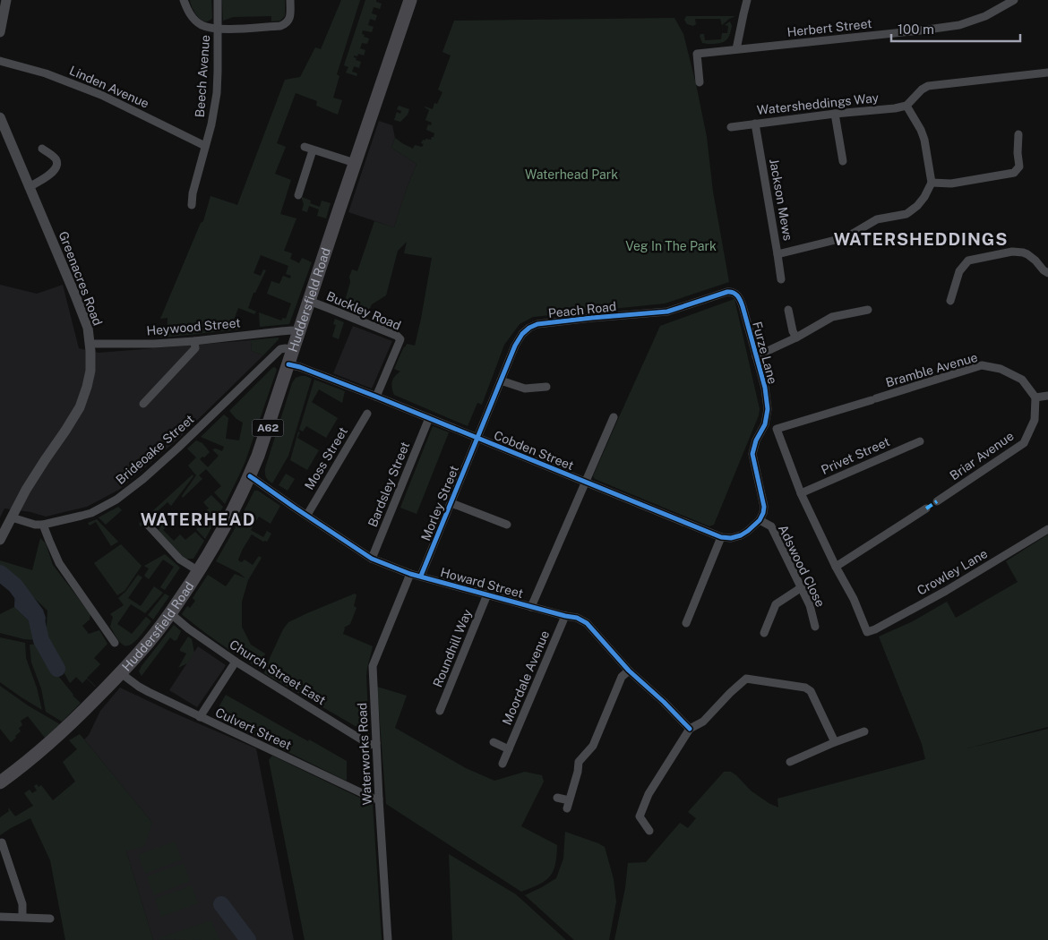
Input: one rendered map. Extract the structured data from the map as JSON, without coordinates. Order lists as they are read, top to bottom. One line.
{"streets":{"main road":["Huddersfield Road","A62"],"street":["Herbert Street","Beech Avenue","Linden Avenue","Watersheddings Way","Jackson Mews","Greenacres Road","Peach Road","Buckley Road","Heywood Street","Furze Lane","Bramble Avenue","Brideoake Street","Cobden Street","Privet Street","Briar Avenue","Moss Street","Bardsley Street","Morley Street","Adswood Close","Crowley Lane","Howard Street","Roundhill Way","Church Street East","Moordale Avenue","Culvert Street","Waterworks Road"]},"crossings":[["Beech Avenue","Linden Avenue"],["Watersheddings Way","Jackson Mews"],["Greenacres Road","Heywood Street"],["Greenacres Road","Brideoake Street"],["Huddersfield Road","Buckley Road"],["Huddersfield Road","Heywood Street"],["Huddersfield Road","Brideoake Street"],["Huddersfield Road","Cobden Street"],["Huddersfield Road","Howard Street"],["Huddersfield Road","Church Street East"],["Huddersfield Road","Culvert Street"],["Peach Road","Furze Lane"],["Peach Road","Cobden Street"],["Peach Road","Morley Street"],["Buckley Road","Cobden Street"],["Furze Lane","Adswood Close"],["Bramble Avenue","Privet Street"],["Bramble Avenue","Briar Avenue"],["Cobden Street","Bardsley Street"],["Cobden Street","Morley Street"],["Moss Street","Howard Street"],["Bardsley Street","Howard Street"],["Morley Street","Howard Street"],["Howard Street","Roundhill Way"],["Howard Street","Moordale Avenue"],["Howard Street","Waterworks Road"],["Church Street East","Waterworks Road"],["Culvert Street","Waterworks Road"]],"districts":["WATERSHEDDINGS","WATERHEAD"],"parks":["Waterhead Park","Veg In The Park"],"scale_bar":"100 m"}
